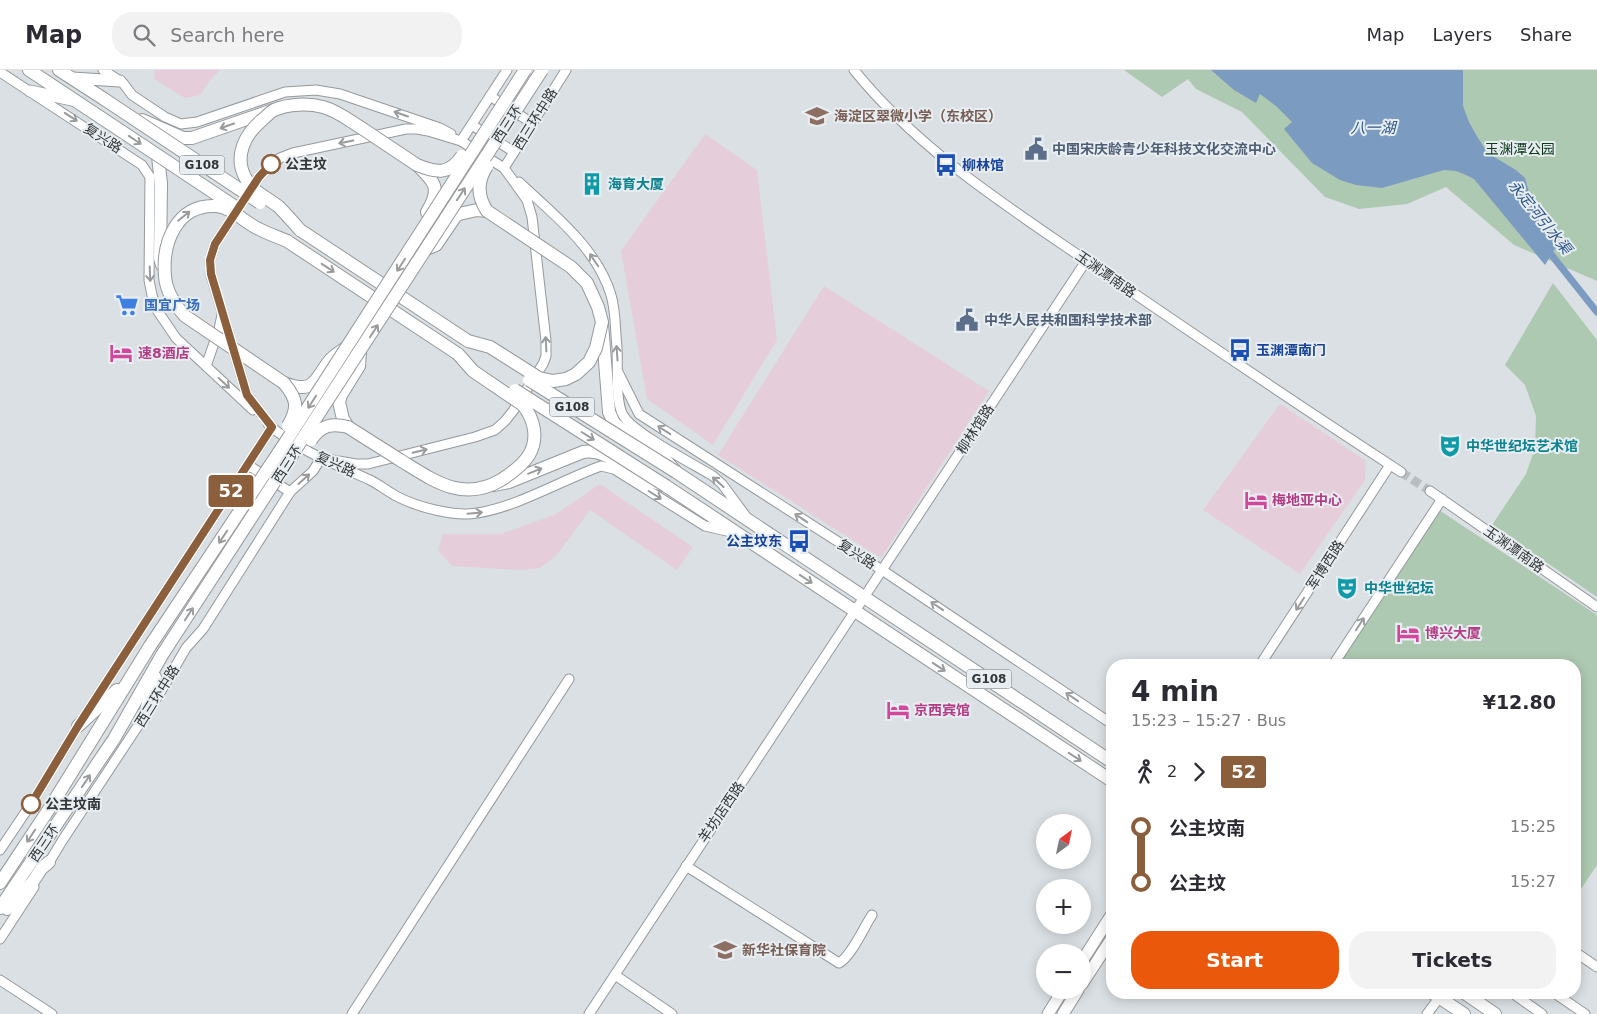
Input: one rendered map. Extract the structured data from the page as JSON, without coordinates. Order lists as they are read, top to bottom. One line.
{"streets":{"highway":["西三环","复兴路","G108"],"street":["西三环中路","玉渊潭南路","柳林馆路","军博西路","羊坊店西路"]},"crossings":[["西三环中路","复兴路"],["复兴路","柳林馆路"],["复兴路","羊坊店西路"],["玉渊潭南路","柳林馆路"],["玉渊潭南路","军博西路"],["柳林馆路","羊坊店西路"]],"water":["八一湖","永定河引水渠"],"parks":["玉渊潭公园"],"places":{"school or university":["海淀区翠微小学（东校区）","新华社保育院"],"public building":["中国宋庆龄青少年科技文化交流中心","中华人民共和国科学技术部"],"other":["公主坟","公主坟南"],"bus stop":["柳林馆","玉渊潭南门","公主坟东"],"building":["海育大厦"],"supermarket":["国宜广场"],"hotel":["速8酒店","梅地亚中心","博兴大厦","京西宾馆"],"theatre":["中华世纪坛艺术馆","中华世纪坛"]},"lines":["bus line 52"],"north":"top right","page":{"header":"Map","search":"Search here","nav":["Map","Layers","Share"],"on_map":"52","heading":["4 min","15:23 – 15:27 · Bus","¥12.80"],"legs":["2","52"],"list":[{"name":"公主坟南","value":"15:25"},{"name":"公主坟","value":"15:27"}],"map_buttons":["+","−"],"buttons":["Start","Tickets"]}}
